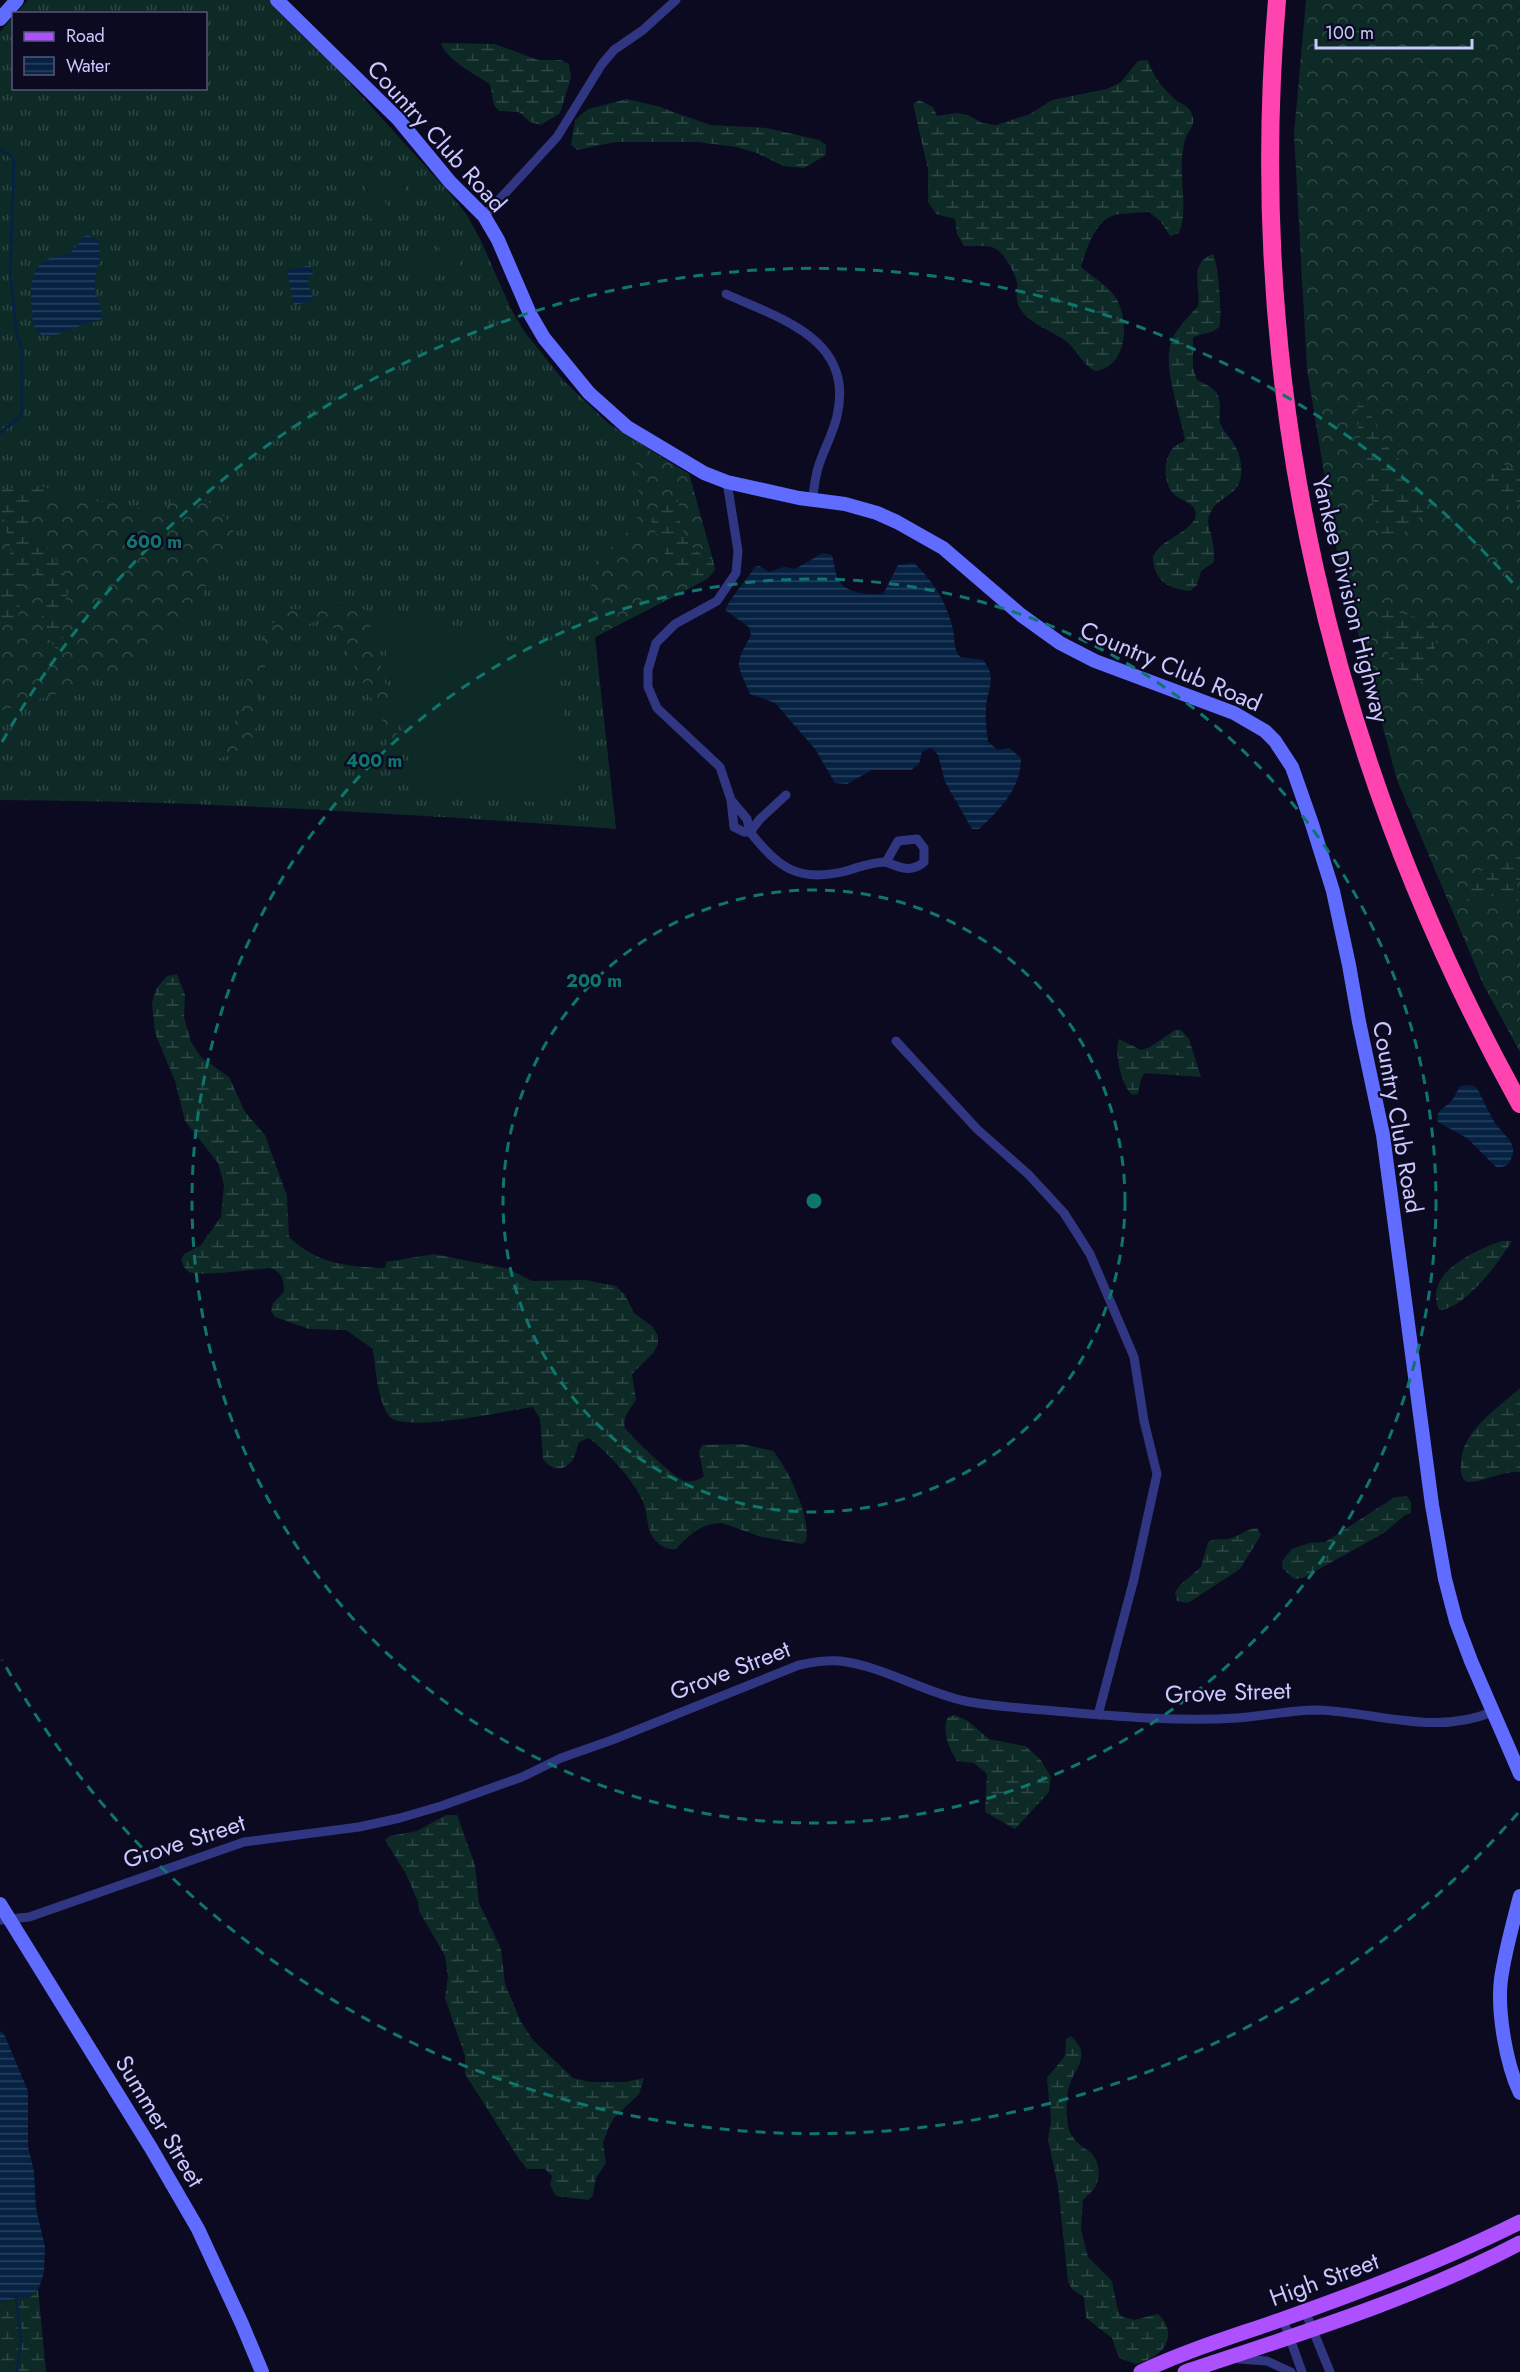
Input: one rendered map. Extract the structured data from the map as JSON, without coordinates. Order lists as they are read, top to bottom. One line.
{"streets":{"highway":["Yankee Division Highway"],"main road":["High Street"],"street":["Country Club Road","Grove Street","Summer Street"]},"crossings":[["Country Club Road","Grove Street"],["Grove Street","Summer Street"]],"legend":["Road","Water"],"scale_bar":"100 m","rings":["600 m","400 m","200 m"]}
